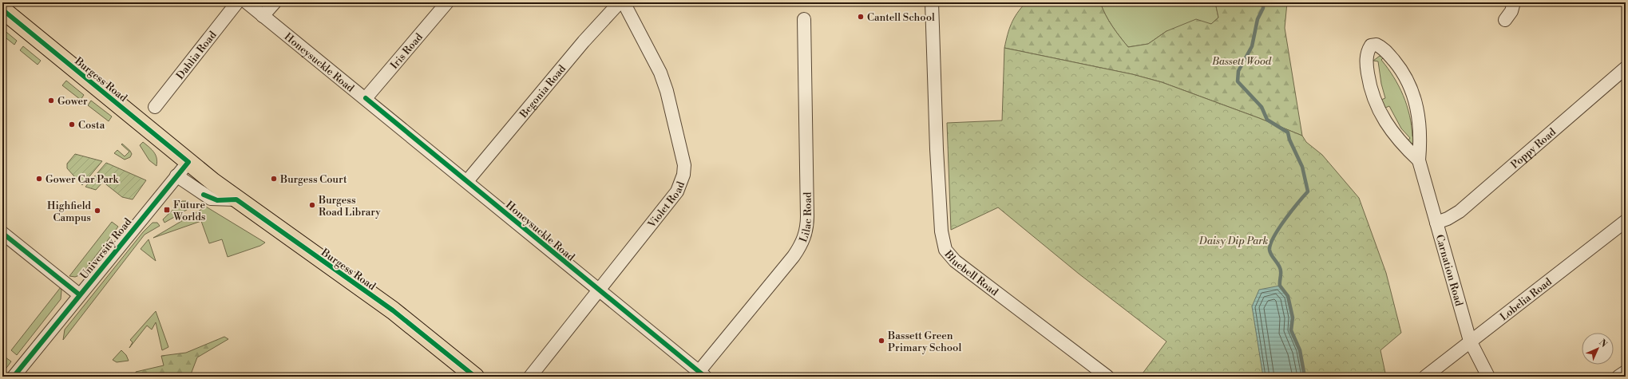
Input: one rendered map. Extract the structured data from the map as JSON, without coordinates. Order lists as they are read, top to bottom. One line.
{"streets":{"main road":["Burgess Road"],"street":["Iris Road","Dahlia Road","Honeysuckle Road","Begonia Road","Poppy Road","Violet Road","Lilac Road","University Road","Carnation Road","Bluebell Road","Lobelia Road"]},"crossings":[["Iris Road","Honeysuckle Road"],["Honeysuckle Road","Begonia Road"],["Honeysuckle Road","Violet Road"],["Honeysuckle Road","Lilac Road"],["Burgess Road","University Road"],["Poppy Road","Carnation Road"],["Carnation Road","Lobelia Road"]],"parks":["Bassett Wood","Daisy Dip Park"],"places":{"other":["Cantell School","Gower","Costa","Gower Car Park","Burgess Court","Burgess Road Library","Highfield Campus","Bassett Green Primary School"],"transit":["Future Worlds"]},"north":"top right"}
